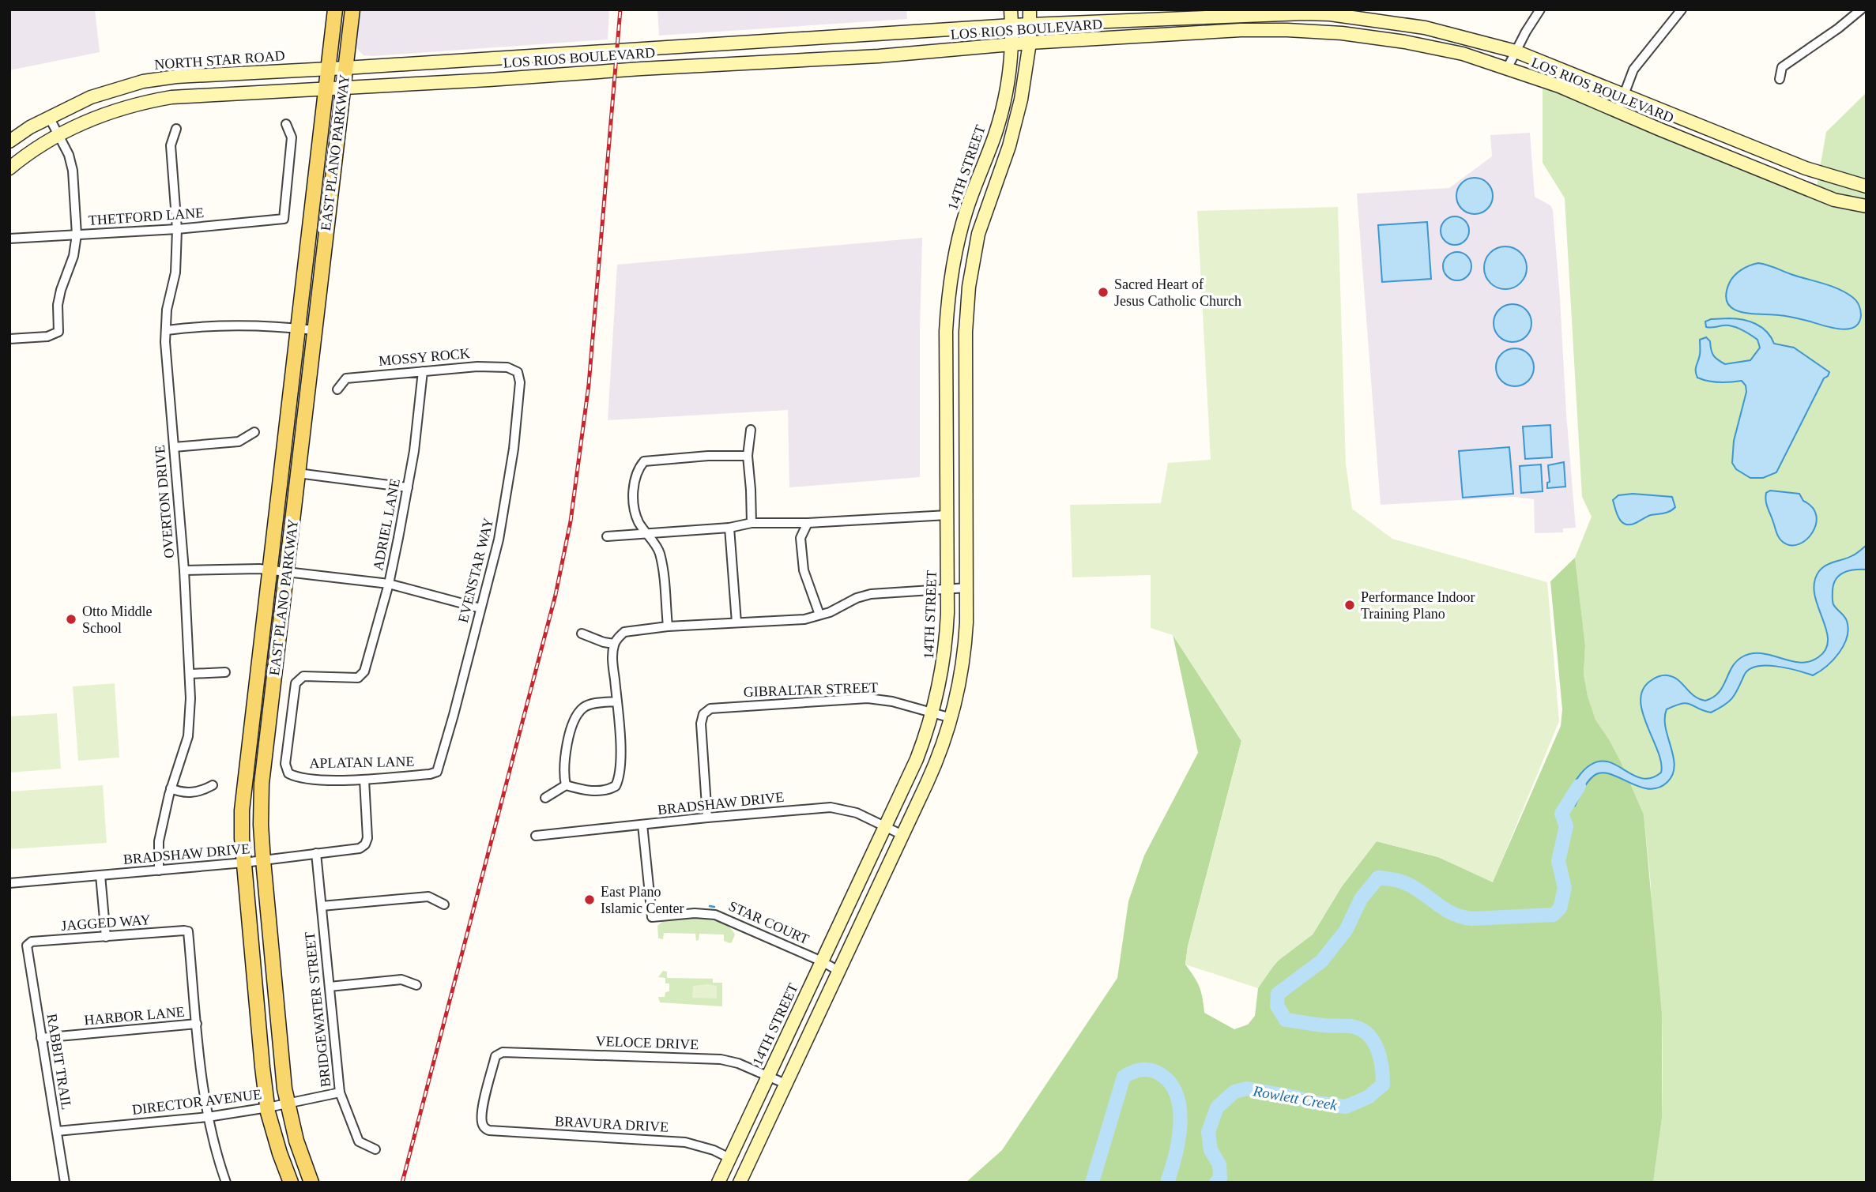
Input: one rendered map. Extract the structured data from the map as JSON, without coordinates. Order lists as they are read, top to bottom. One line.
{"streets":{"main road":["LOS RIOS BOULEVARD","NORTH STAR ROAD","EAST PLANO PARKWAY","14TH STREET"],"street":["THETFORD LANE","MOSSY ROCK","OVERTON DRIVE","ADRIEL LANE","EVENSTAR WAY","GIBRALTAR STREET","APLATAN LANE","BRADSHAW DRIVE","JAGGED WAY","STAR COURT","BRIDGEWATER STREET","HARBOR LANE","VELOCE DRIVE","RABBIT TRAIL","DIRECTOR AVENUE","BRAVURA DRIVE"]},"crossings":[["LOS RIOS BOULEVARD","NORTH STAR ROAD"],["LOS RIOS BOULEVARD","EAST PLANO PARKWAY"],["LOS RIOS BOULEVARD","14TH STREET"],["NORTH STAR ROAD","EAST PLANO PARKWAY"],["EAST PLANO PARKWAY","BRADSHAW DRIVE"],["EAST PLANO PARKWAY","DIRECTOR AVENUE"],["14TH STREET","GIBRALTAR STREET"],["14TH STREET","BRADSHAW DRIVE"],["14TH STREET","STAR COURT"],["14TH STREET","VELOCE DRIVE"],["14TH STREET","BRAVURA DRIVE"],["THETFORD LANE","OVERTON DRIVE"],["MOSSY ROCK","ADRIEL LANE"],["MOSSY ROCK","EVENSTAR WAY"],["OVERTON DRIVE","BRADSHAW DRIVE"],["ADRIEL LANE","APLATAN LANE"],["EVENSTAR WAY","APLATAN LANE"],["GIBRALTAR STREET","BRADSHAW DRIVE"],["APLATAN LANE","BRADSHAW DRIVE"],["BRADSHAW DRIVE","STAR COURT"],["BRADSHAW DRIVE","BRIDGEWATER STREET"],["JAGGED WAY","HARBOR LANE"],["JAGGED WAY","RABBIT TRAIL"],["BRIDGEWATER STREET","DIRECTOR AVENUE"],["HARBOR LANE","RABBIT TRAIL"],["VELOCE DRIVE","BRAVURA DRIVE"],["RABBIT TRAIL","DIRECTOR AVENUE"]],"water":["Rowlett Creek"],"places":["Sacred Heart of Jesus Catholic Church","Performance Indoor Training Plano","Otto Middle School","East Plano Islamic Center"]}
